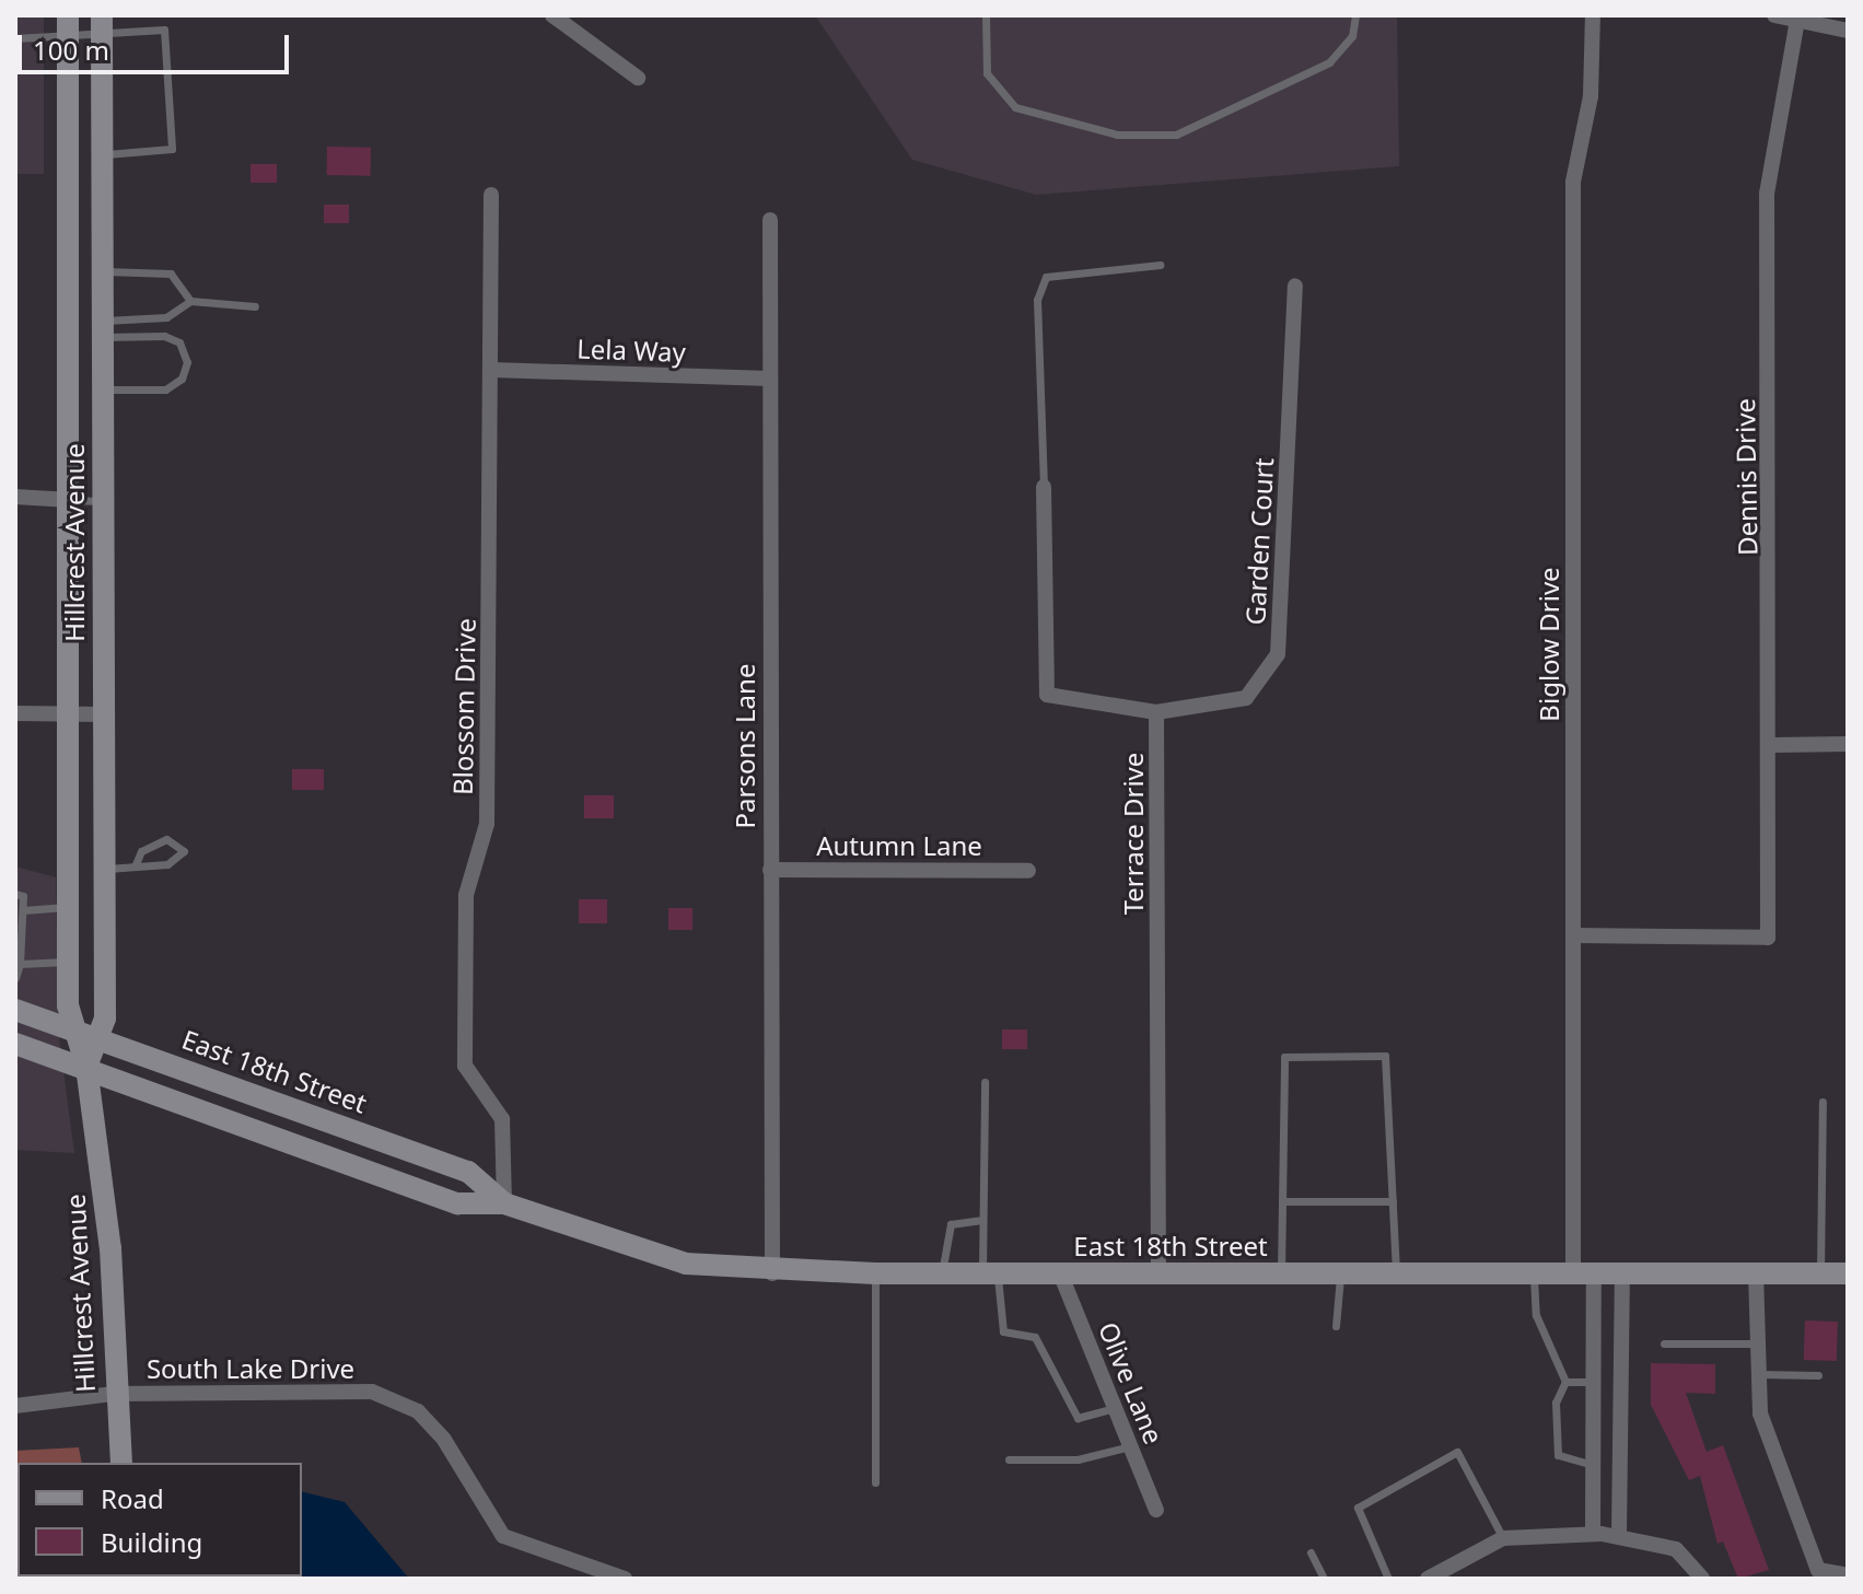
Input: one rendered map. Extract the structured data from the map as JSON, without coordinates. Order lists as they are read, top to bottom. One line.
{"streets":{"main road":["Hillcrest Avenue","East 18th Street"],"street":["Lela Way","Dennis Drive","Garden Court","Biglow Drive","Blossom Drive","Parsons Lane","Terrace Drive","Autumn Lane","South Lake Drive","Olive Lane"]},"crossings":[["Lela Way","Blossom Drive"],["Lela Way","Parsons Lane"],["Dennis Drive","Biglow Drive"],["Garden Court","Terrace Drive"],["Hillcrest Avenue","East 18th Street"],["Hillcrest Avenue","South Lake Drive"],["Biglow Drive","East 18th Street"],["Blossom Drive","East 18th Street"],["Parsons Lane","Autumn Lane"],["Parsons Lane","East 18th Street"],["Terrace Drive","East 18th Street"],["East 18th Street","Olive Lane"]],"legend":["Road","Building"],"scale_bar":"100 m"}
